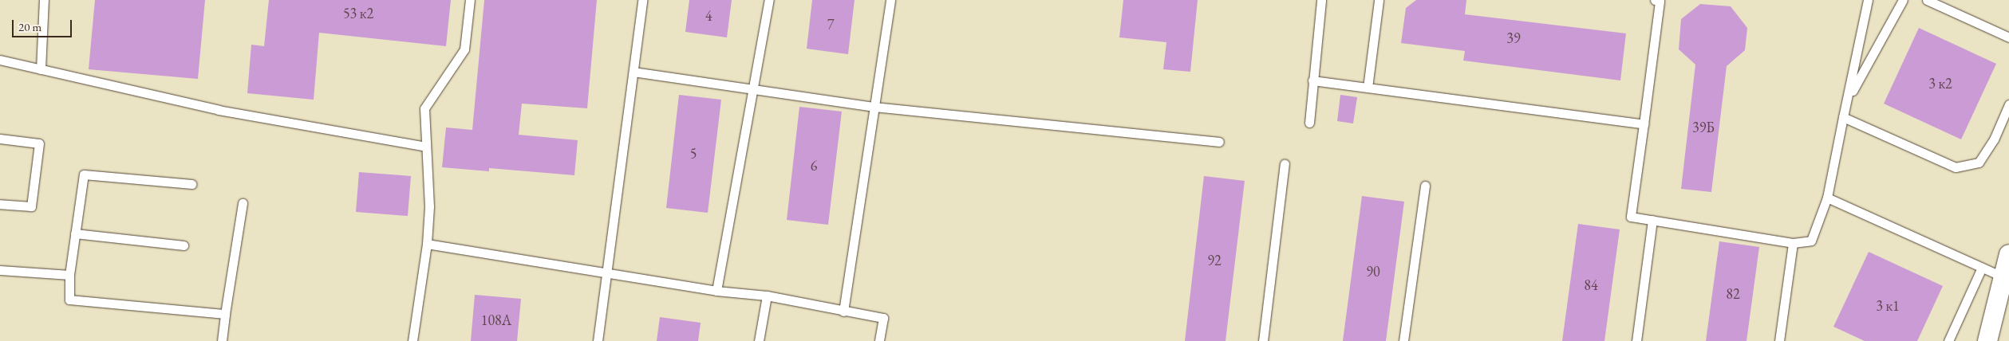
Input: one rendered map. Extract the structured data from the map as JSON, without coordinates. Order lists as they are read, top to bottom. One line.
{"house_numbers":["53 к2","4","7","39","3 к2","39Б","5","6","92","90","84","82","3 к1","108А"],"scale_bar":"20 m"}
